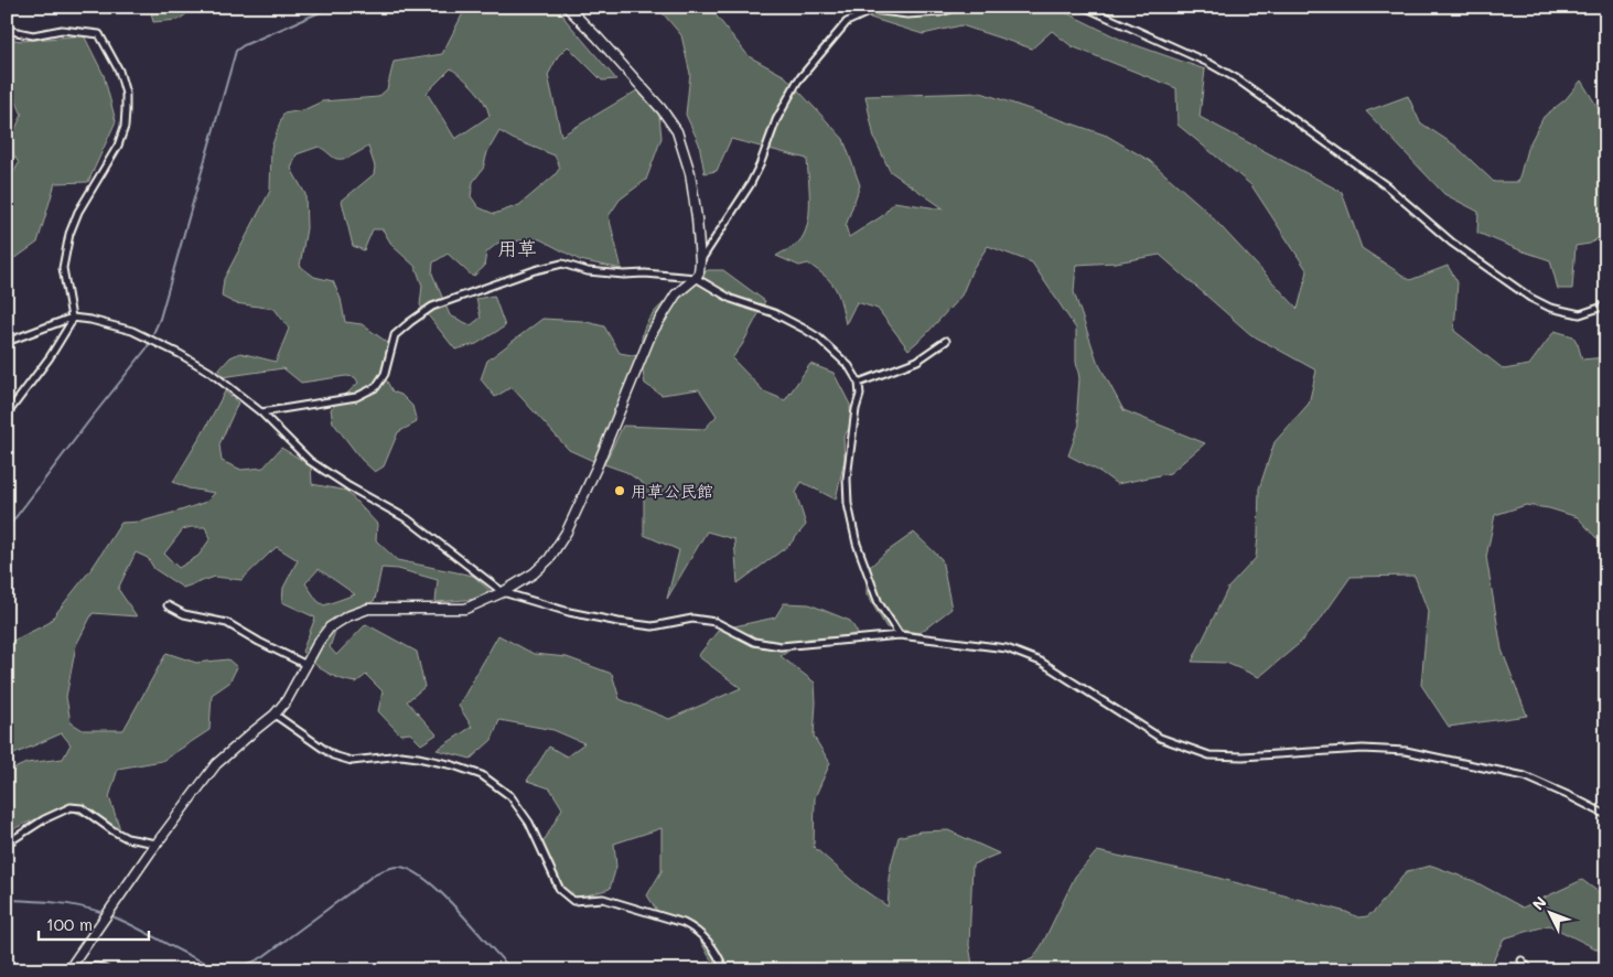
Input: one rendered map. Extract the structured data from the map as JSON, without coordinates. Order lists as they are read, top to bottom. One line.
{"districts":["用草"],"places":["用草公民館"],"scale_bar":"100 m","north":"top left"}
